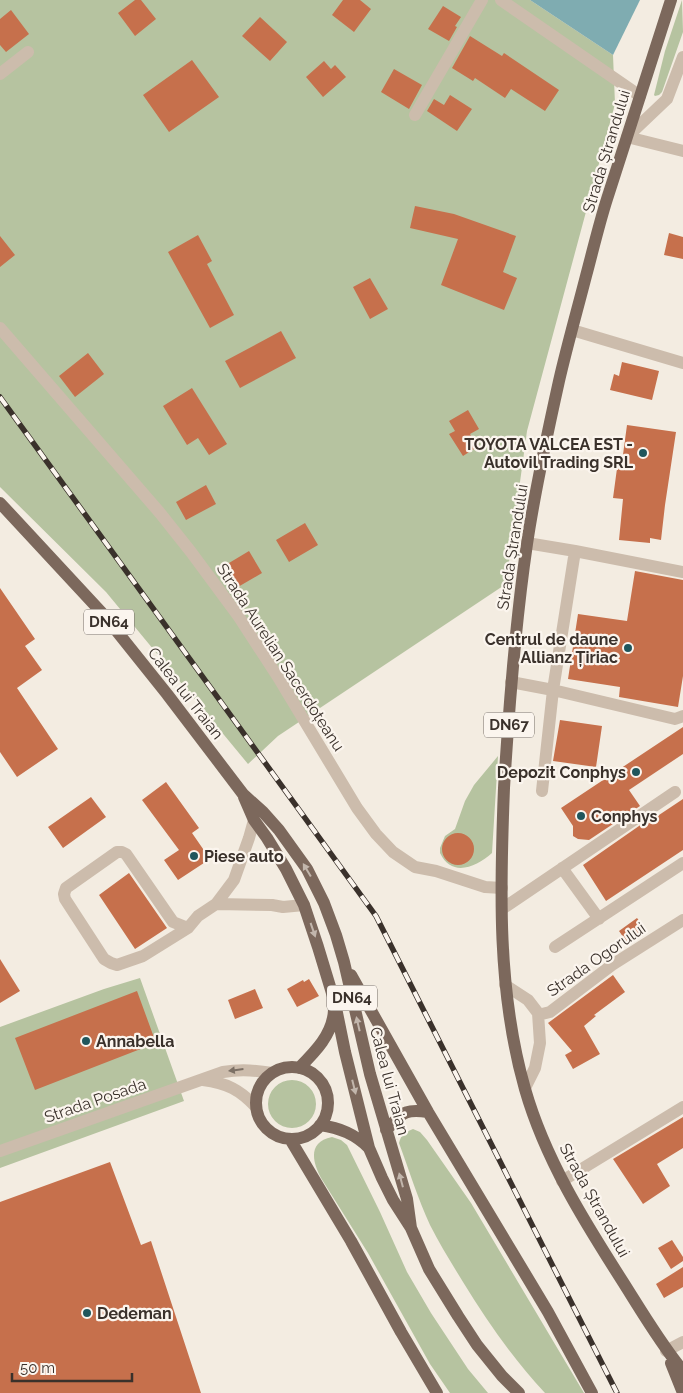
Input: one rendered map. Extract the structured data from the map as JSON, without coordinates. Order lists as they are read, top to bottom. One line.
{"streets":{"main road":["Strada Ștrandului","DN64","Calea lui Traian","DN67"],"street":["Strada Aurelian Sacerdoțeanu","Strada Ogorului","Strada Posada"]},"crossings":[["Strada Ștrandului","Strada Aurelian Sacerdoțeanu"],["Strada Ștrandului","DN67"],["Strada Ștrandului","Strada Ogorului"]],"places":["TOYOTA VALCEA EST - Autovil Trading SRL","Centrul de daune Allianz Țiriac","Depozit Conphys","Conphys","Piese auto","Annabella","Dedeman"],"scale_bar":"50 m"}
